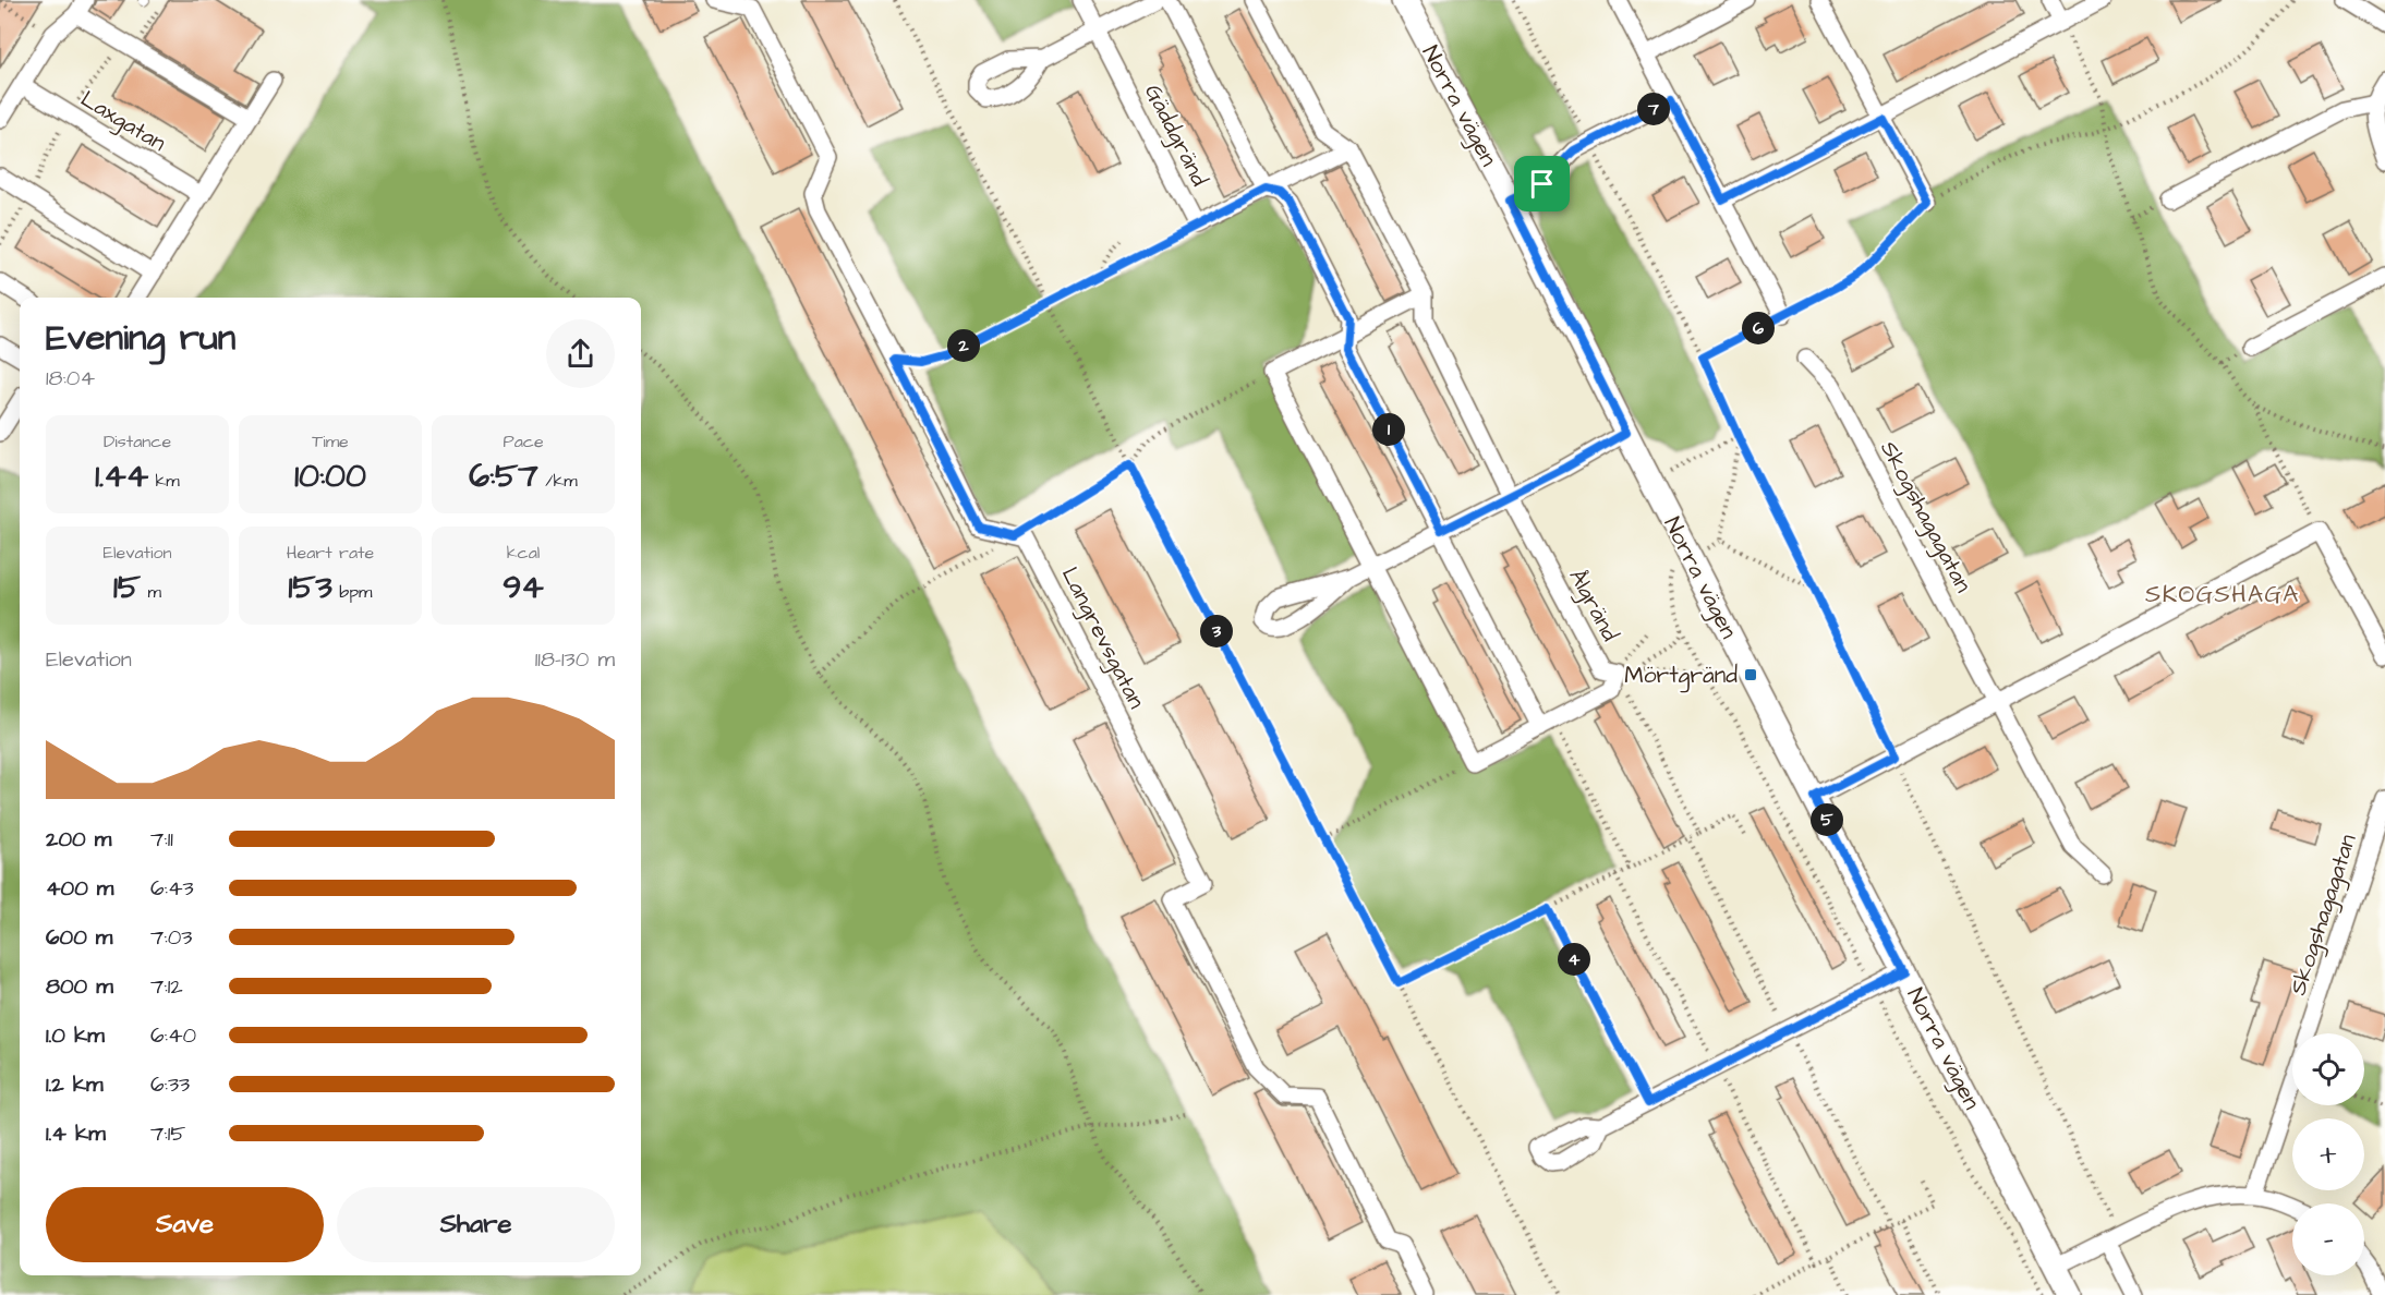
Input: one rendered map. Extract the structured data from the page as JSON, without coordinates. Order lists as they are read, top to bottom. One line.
{"streets":{"street":["Norra vägen","Laxgatan","Gäddgränd","Skogshagagatan","Ålgränd","Langrevsgatan"]},"districts":["SKOGSHAGA"],"places":{"transit":["Mörtgränd"]},"page":{"pins":["7","6","2","1","3","5","4"],"heading":["Evening run","18:04"],"stats":[["Distance","1.44 km"],["Time","10:00"],["Pace","6:57 /km"],["Elevation","15 m"],["Heart rate","153 bpm"],["kcal","94"]],"chart":["Elevation","118–130 m"],"list":[{"name":"200 m","note":"7:11"},{"name":"400 m","note":"6:43"},{"name":"600 m","note":"7:03"},{"name":"800 m","note":"7:12"},{"name":"1.0 km","note":"6:40"},{"name":"1.2 km","note":"6:33"},{"name":"1.4 km","note":"7:15"}],"map_buttons":["+","−"],"buttons":["Save","Share"]}}
